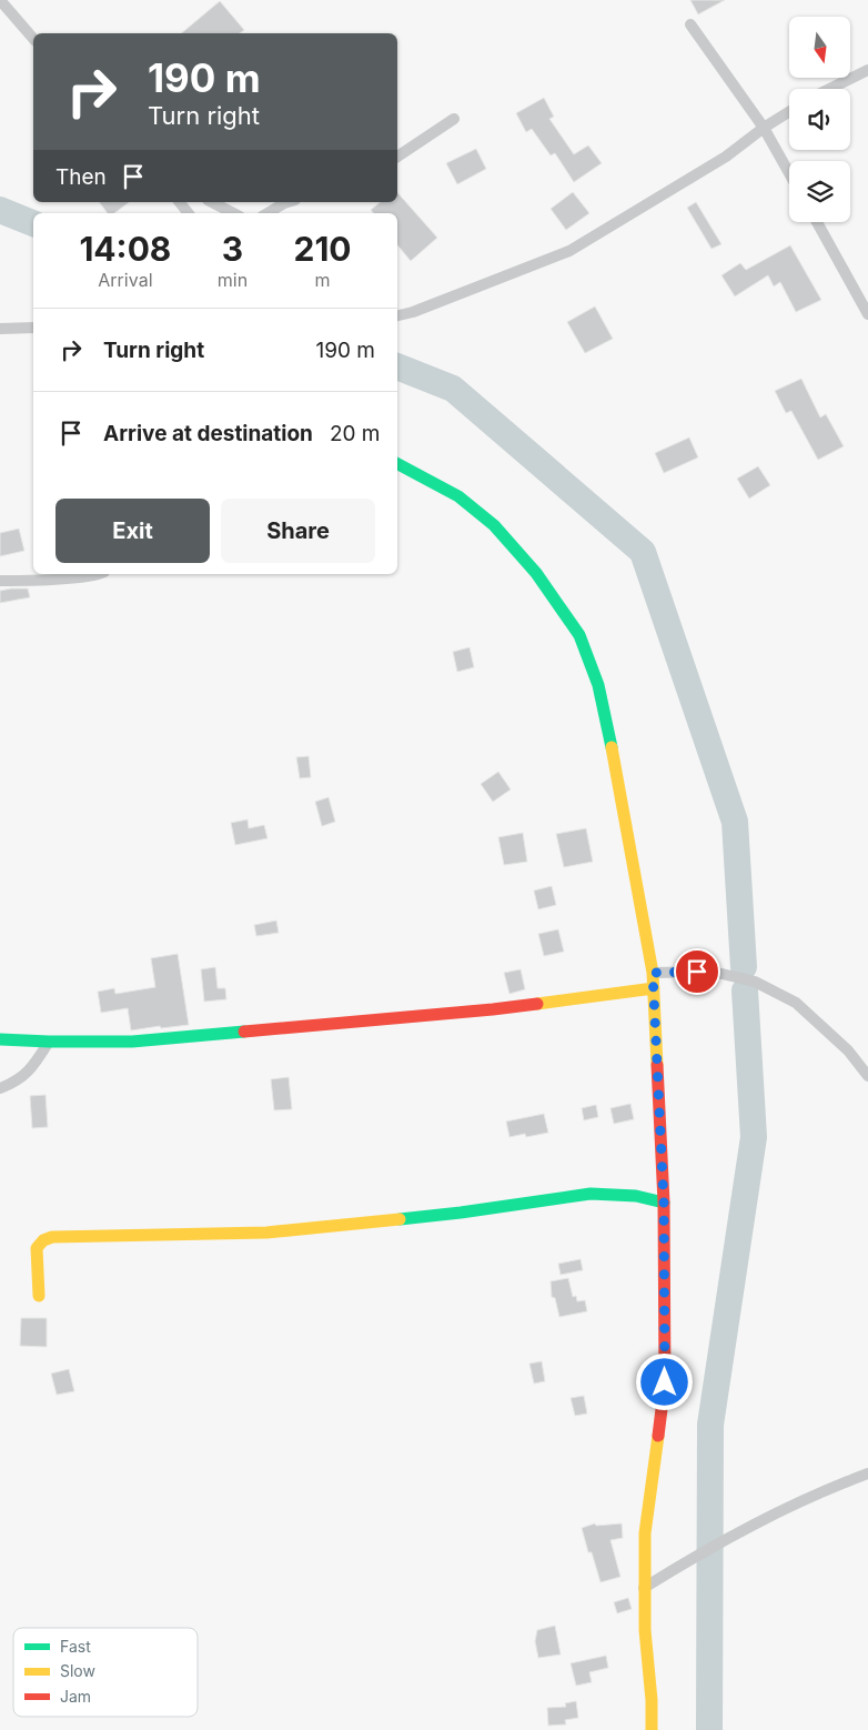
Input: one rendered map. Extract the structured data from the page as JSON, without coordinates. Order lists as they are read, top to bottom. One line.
{"legend":["Fast","Slow","Jam"],"north":"bottom","page":{"turn":["190 m","Turn right"],"then":"Then","eta":["14:08","Arrival","3","min","210","m"],"list":[{"name":"Turn right","value":"190 m"},{"name":"Arrive at destination","value":"20 m"}],"buttons":["Exit","Share"]}}
